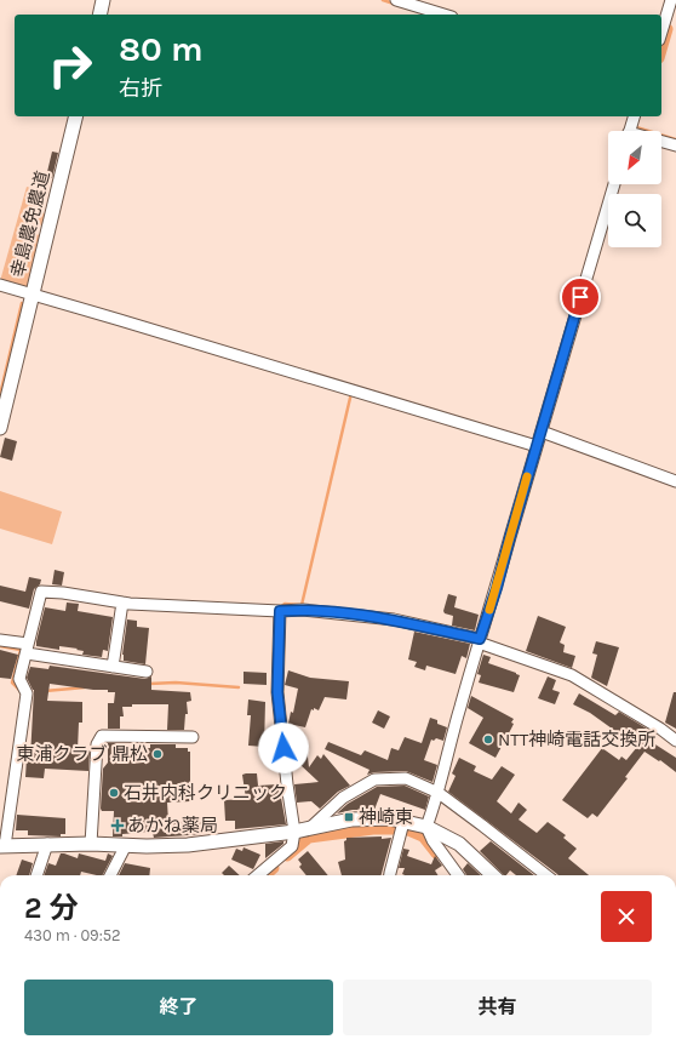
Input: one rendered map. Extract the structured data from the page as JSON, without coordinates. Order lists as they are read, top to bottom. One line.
{"streets":{"street":["幸島農免農道"]},"places":{"other":["NTT神崎電話交換所","東浦クラブ 鼎松","石井内科クリニック"],"transit":["神崎東"],"health":["あかね薬局"]},"north":"bottom left","page":{"turn":["80 m","右折"],"heading":["2 分","430 m · 09:52"],"buttons":["終了","共有"]}}
